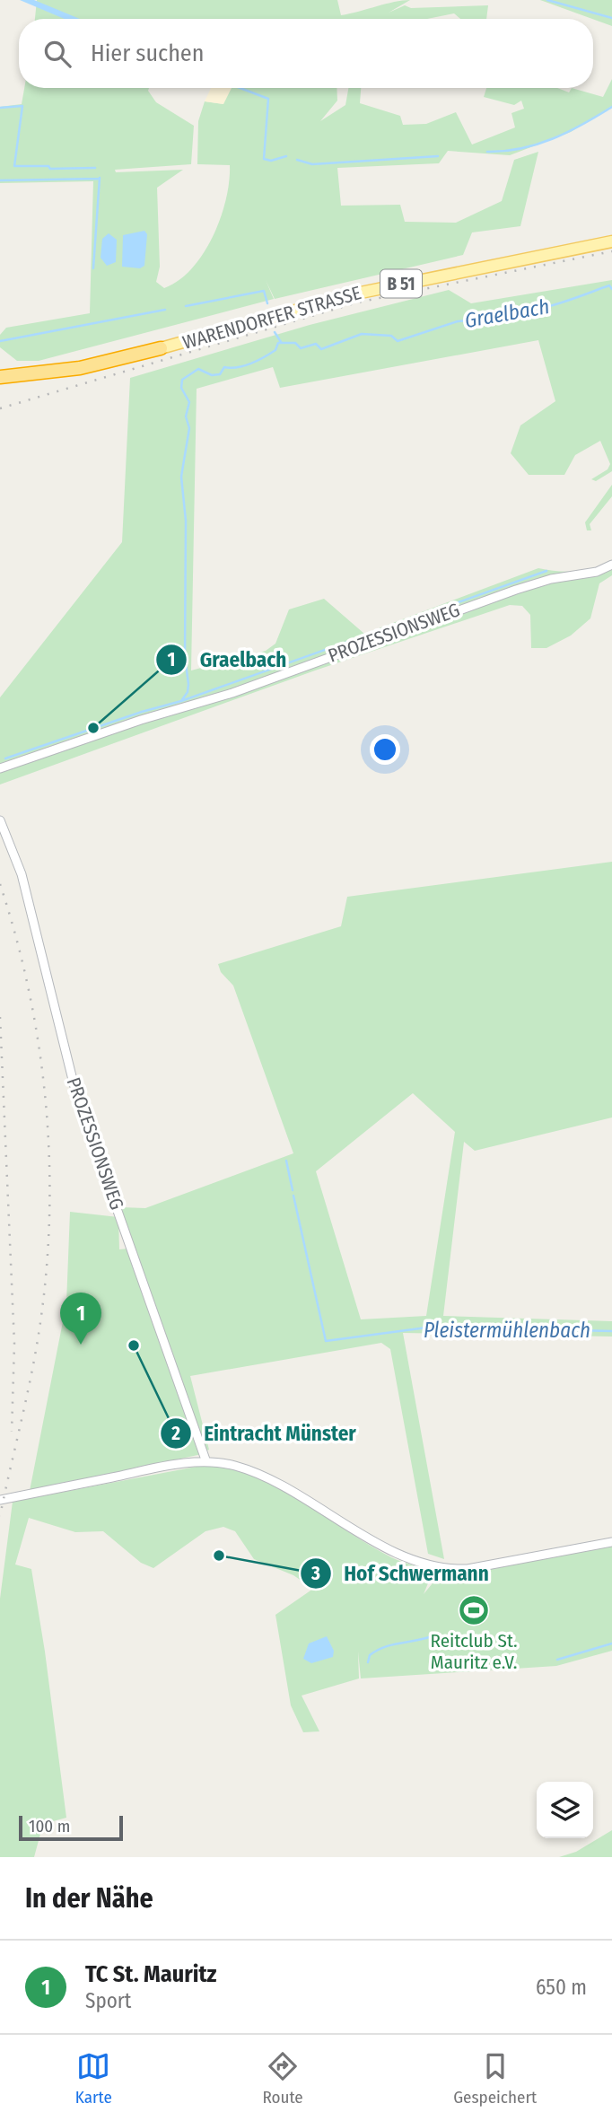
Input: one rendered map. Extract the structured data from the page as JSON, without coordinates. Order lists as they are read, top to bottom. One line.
{"streets":{"highway":["B 51","WARENDORFER STRASSE"],"street":["PROZESSIONSWEG"]},"water":["Graelbach","Pleistermühlenbach"],"places":{"other":["Graelbach","Eintracht Münster","Hof Schwermann"],"sports":["Reitclub St. Mauritz e.V."]},"scale_bar":"100 m","page":{"search":"Hier suchen","pins":"1","scale":"100 m","heading":"In der Nähe","list":[{"mark":"1","name":"TC St. Mauritz","note":"Sport","value":"650 m"}],"nav":["Karte","Route","Gespeichert"]}}
